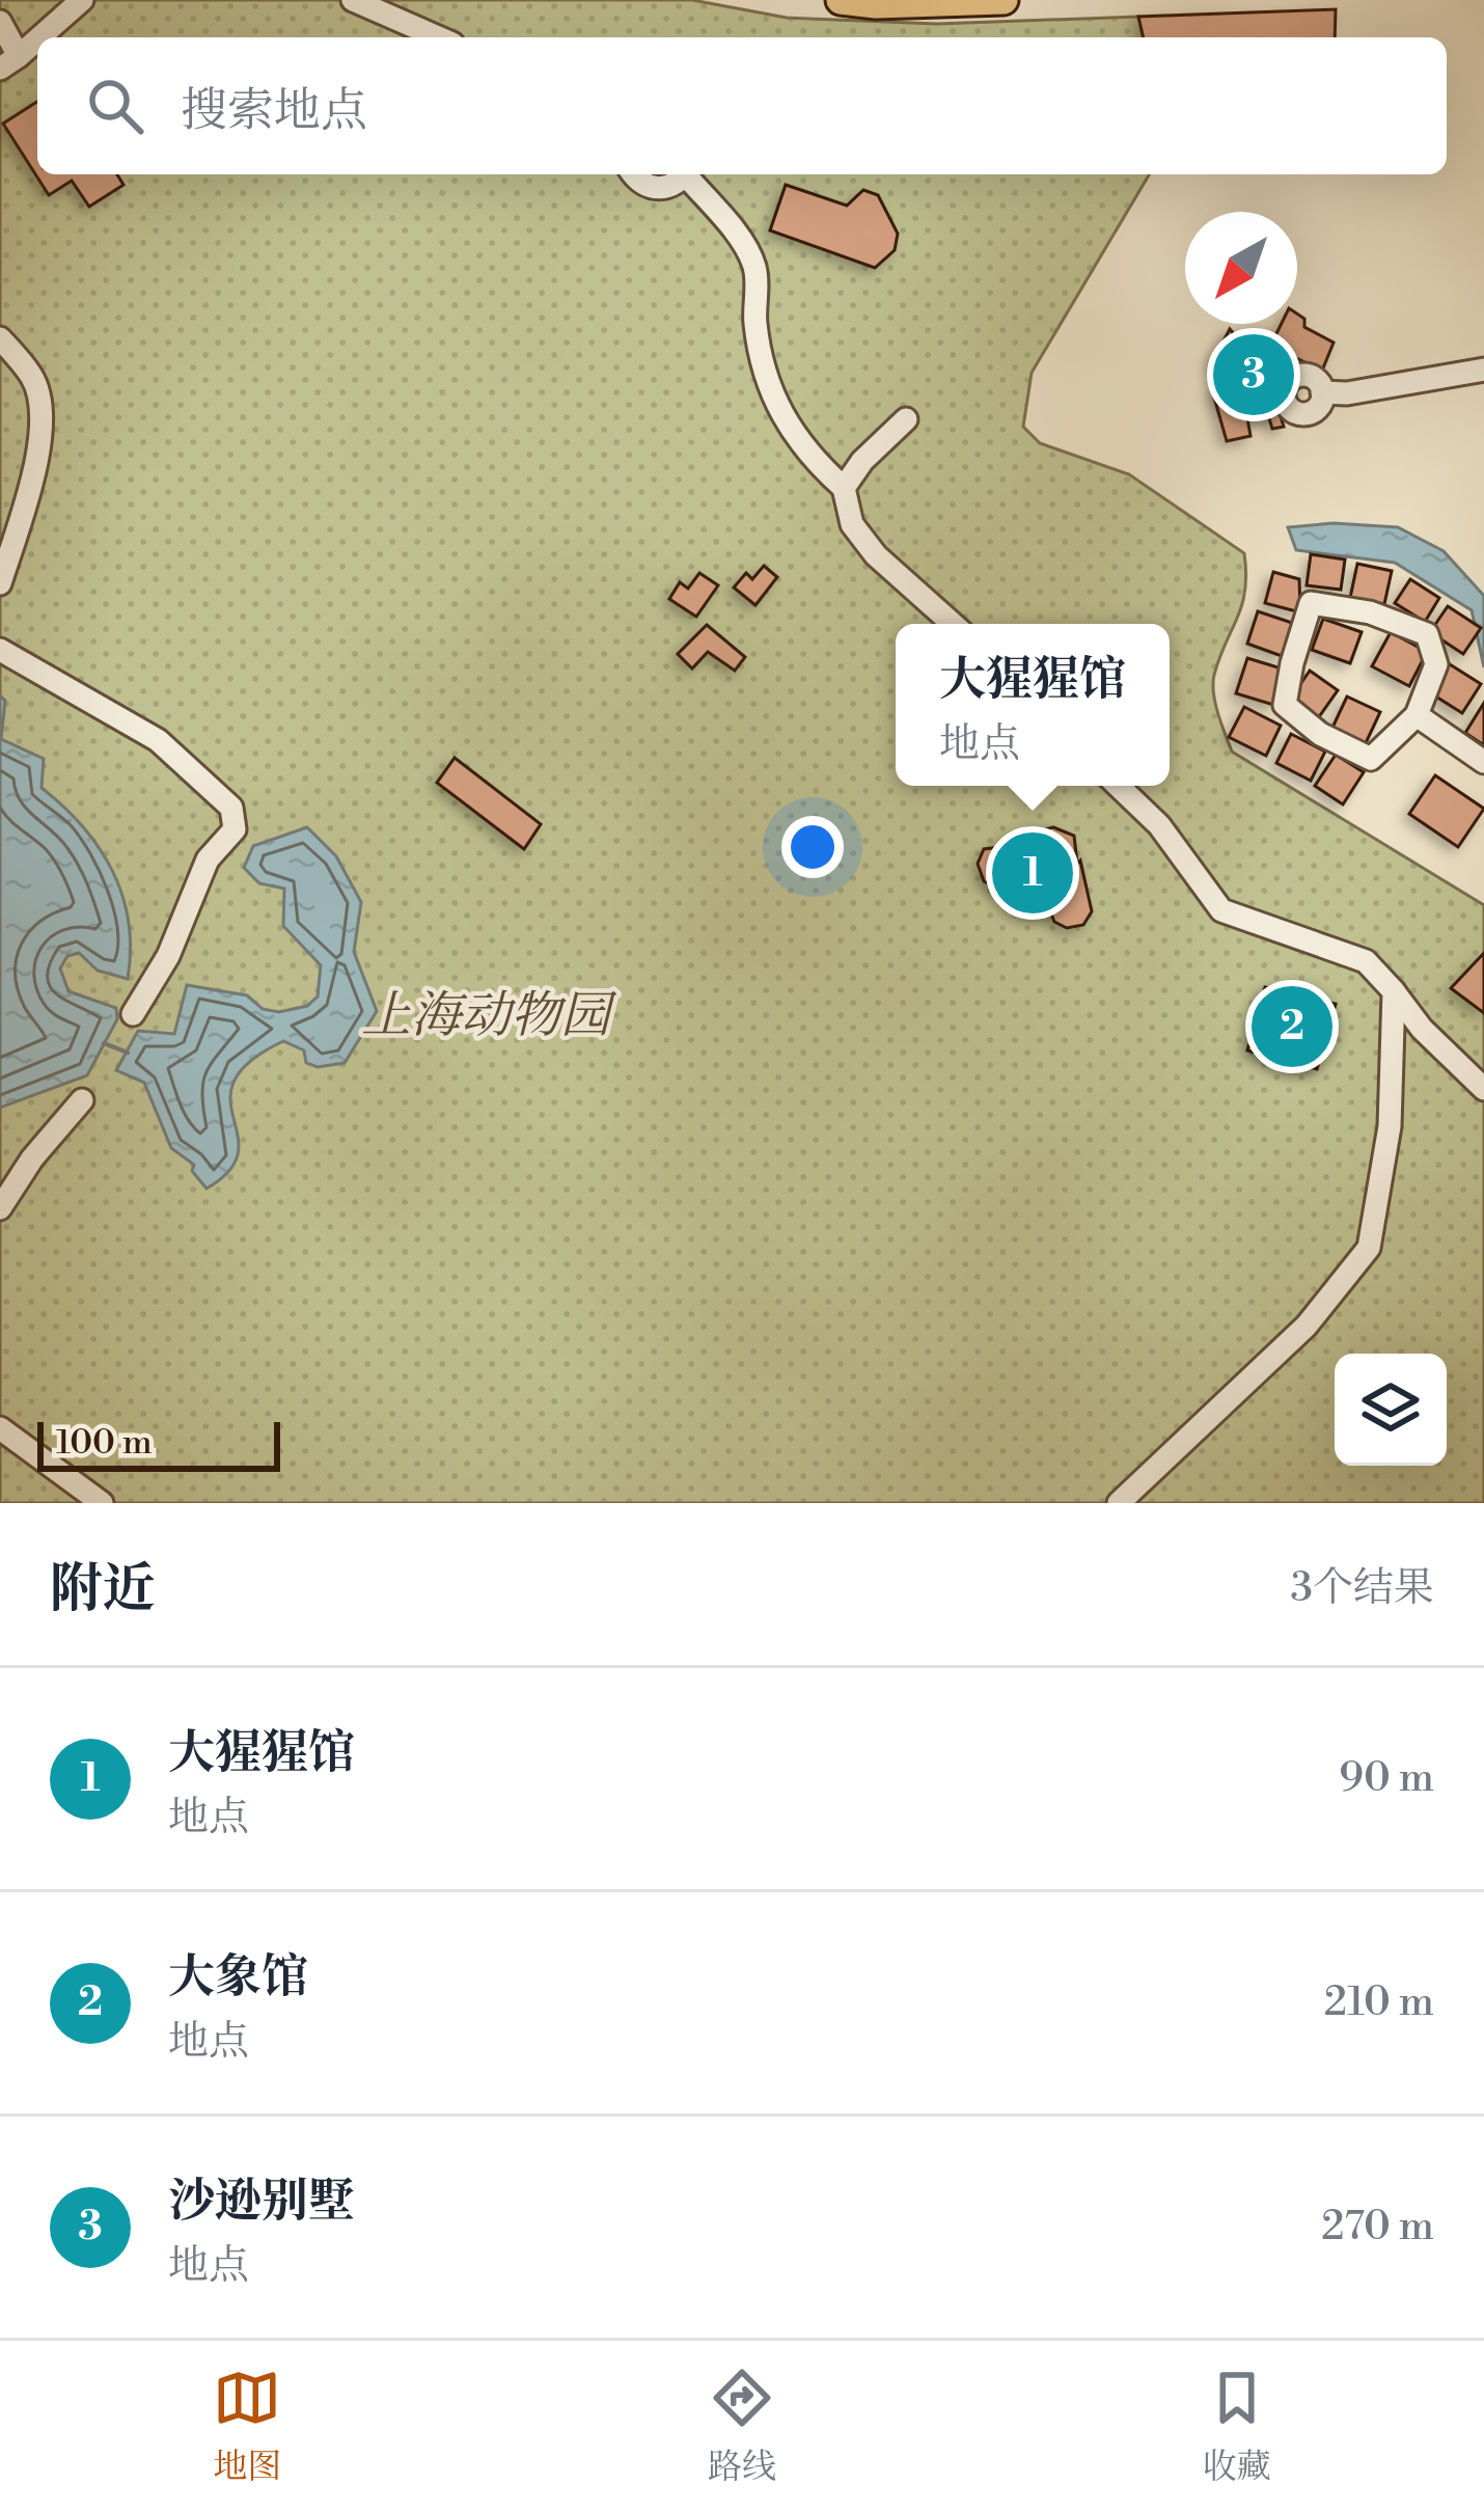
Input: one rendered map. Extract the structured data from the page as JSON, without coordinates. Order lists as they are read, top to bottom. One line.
{"parks":["上海动物园"],"scale_bar":"100 m","north":"bottom left","page":{"search":"搜索地点","pins":["3","1","2"],"popup":["大猩猩馆","地点"],"scale":"100 m","heading":["附近","3个结果"],"list":[{"mark":"1","name":"大猩猩馆","note":"地点","value":"90 m"},{"mark":"2","name":"大象馆","note":"地点","value":"210 m"},{"mark":"3","name":"沙逊别墅","note":"地点","value":"270 m"}],"nav":["地图","路线","收藏"]}}
